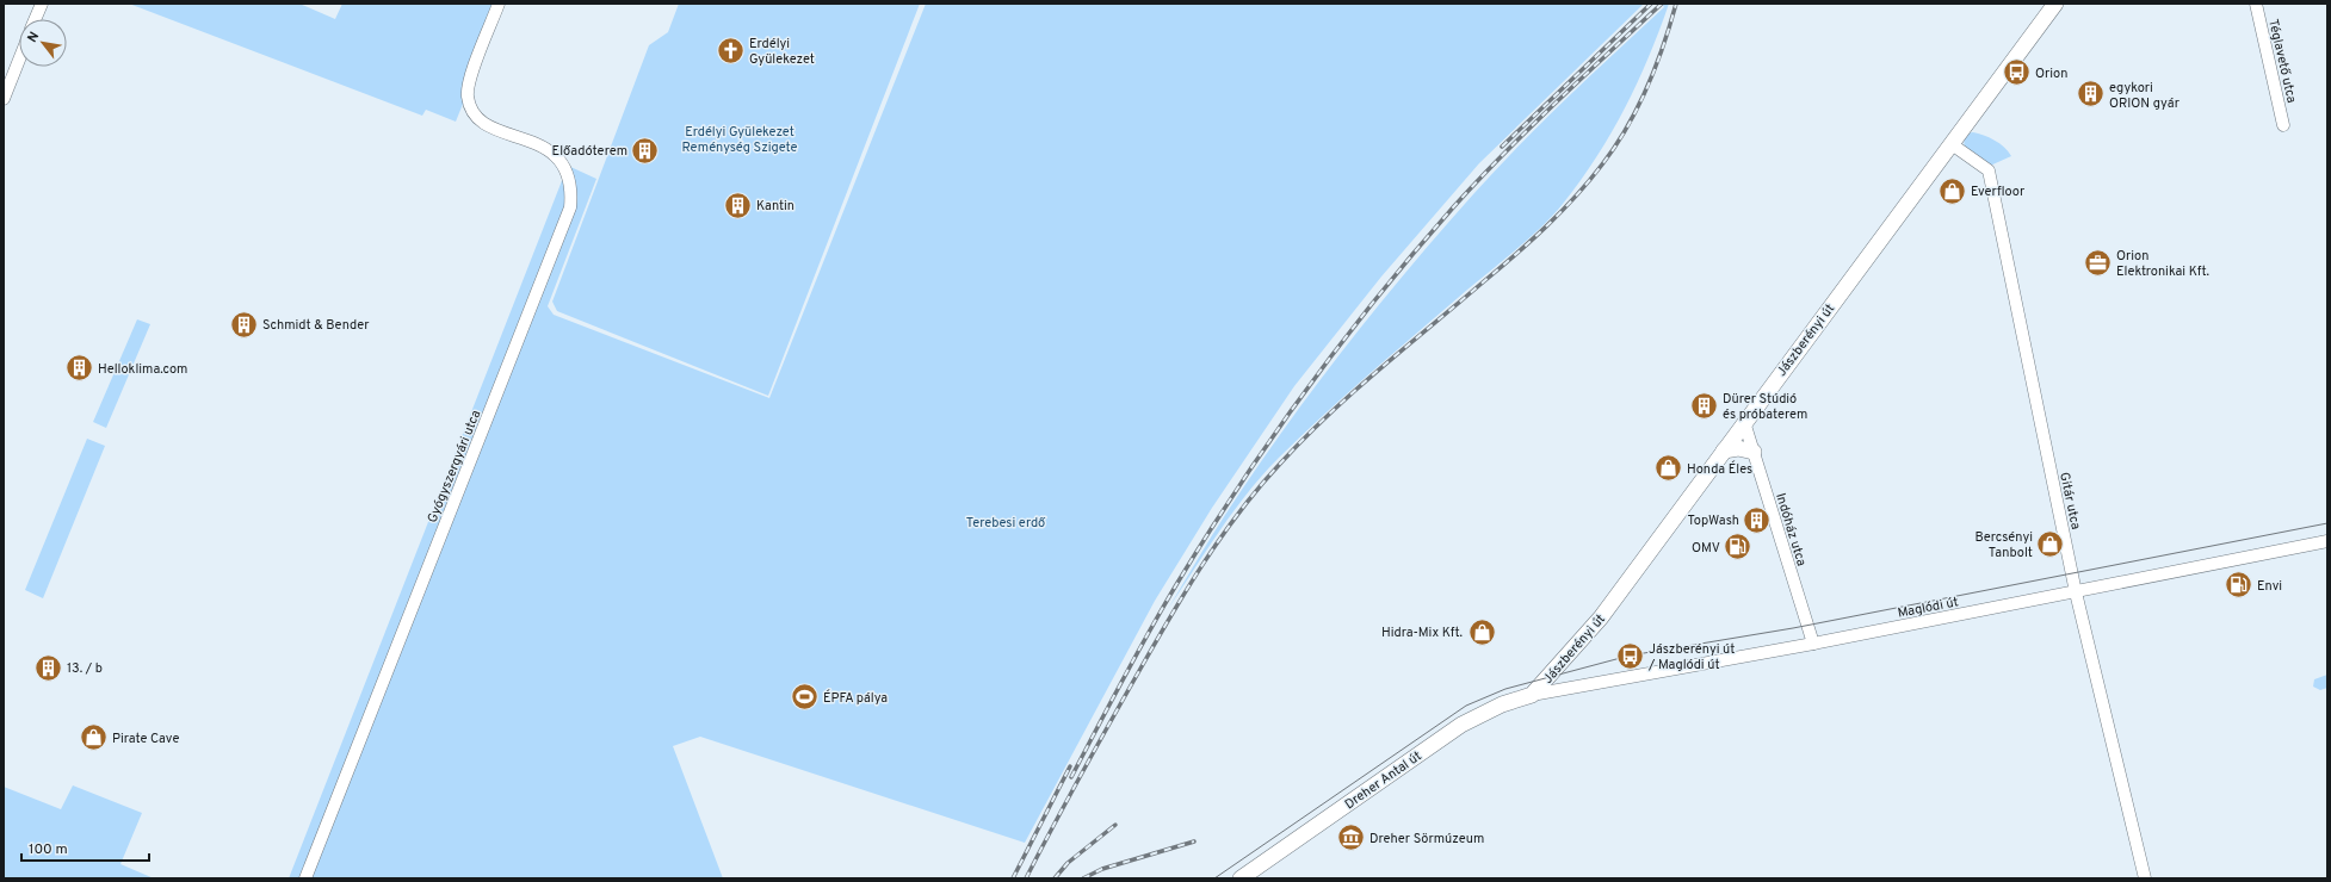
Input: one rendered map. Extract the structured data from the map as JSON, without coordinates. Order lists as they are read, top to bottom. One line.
{"streets":{"main road":["Jászberényi út","Dreher Antal út"],"street":["Téglavető utca","Gyógyszergyári utca","Gitár utca","Indóház utca","Maglódi út"]},"crossings":[["Jászberényi út","Gitár utca"],["Jászberényi út","Indóház utca"],["Jászberényi út","Maglódi út"],["Jászberényi út","Dreher Antal út"],["Gitár utca","Maglódi út"],["Indóház utca","Maglódi út"],["Maglódi út","Dreher Antal út"]],"parks":["Erdélyi Gyülekezet Reménység Szigete","Terebesi erdő"],"places":{"church":["Erdélyi Gyülekezet"],"bus stop":["Orion","Jászberényi út / Maglódi út"],"building":["egykori ORION gyár","Előadóterem","Kantin","Schmidt & Bender","Helloklima.com","Dürer Stúdió és próbaterem","TopWash","13. / b"],"shop":["Everfloor","Honda Éles","Bercsényi Tanbolt","Hidra-Mix Kft.","Pirate Cave"],"office":["Orion Elektronikai Kft."],"fuel station":["OMV","Envi"],"sports":["ÉPFA pálya"],"museum":["Dreher Sörmúzeum"]},"scale_bar":"100 m","north":"top left"}
